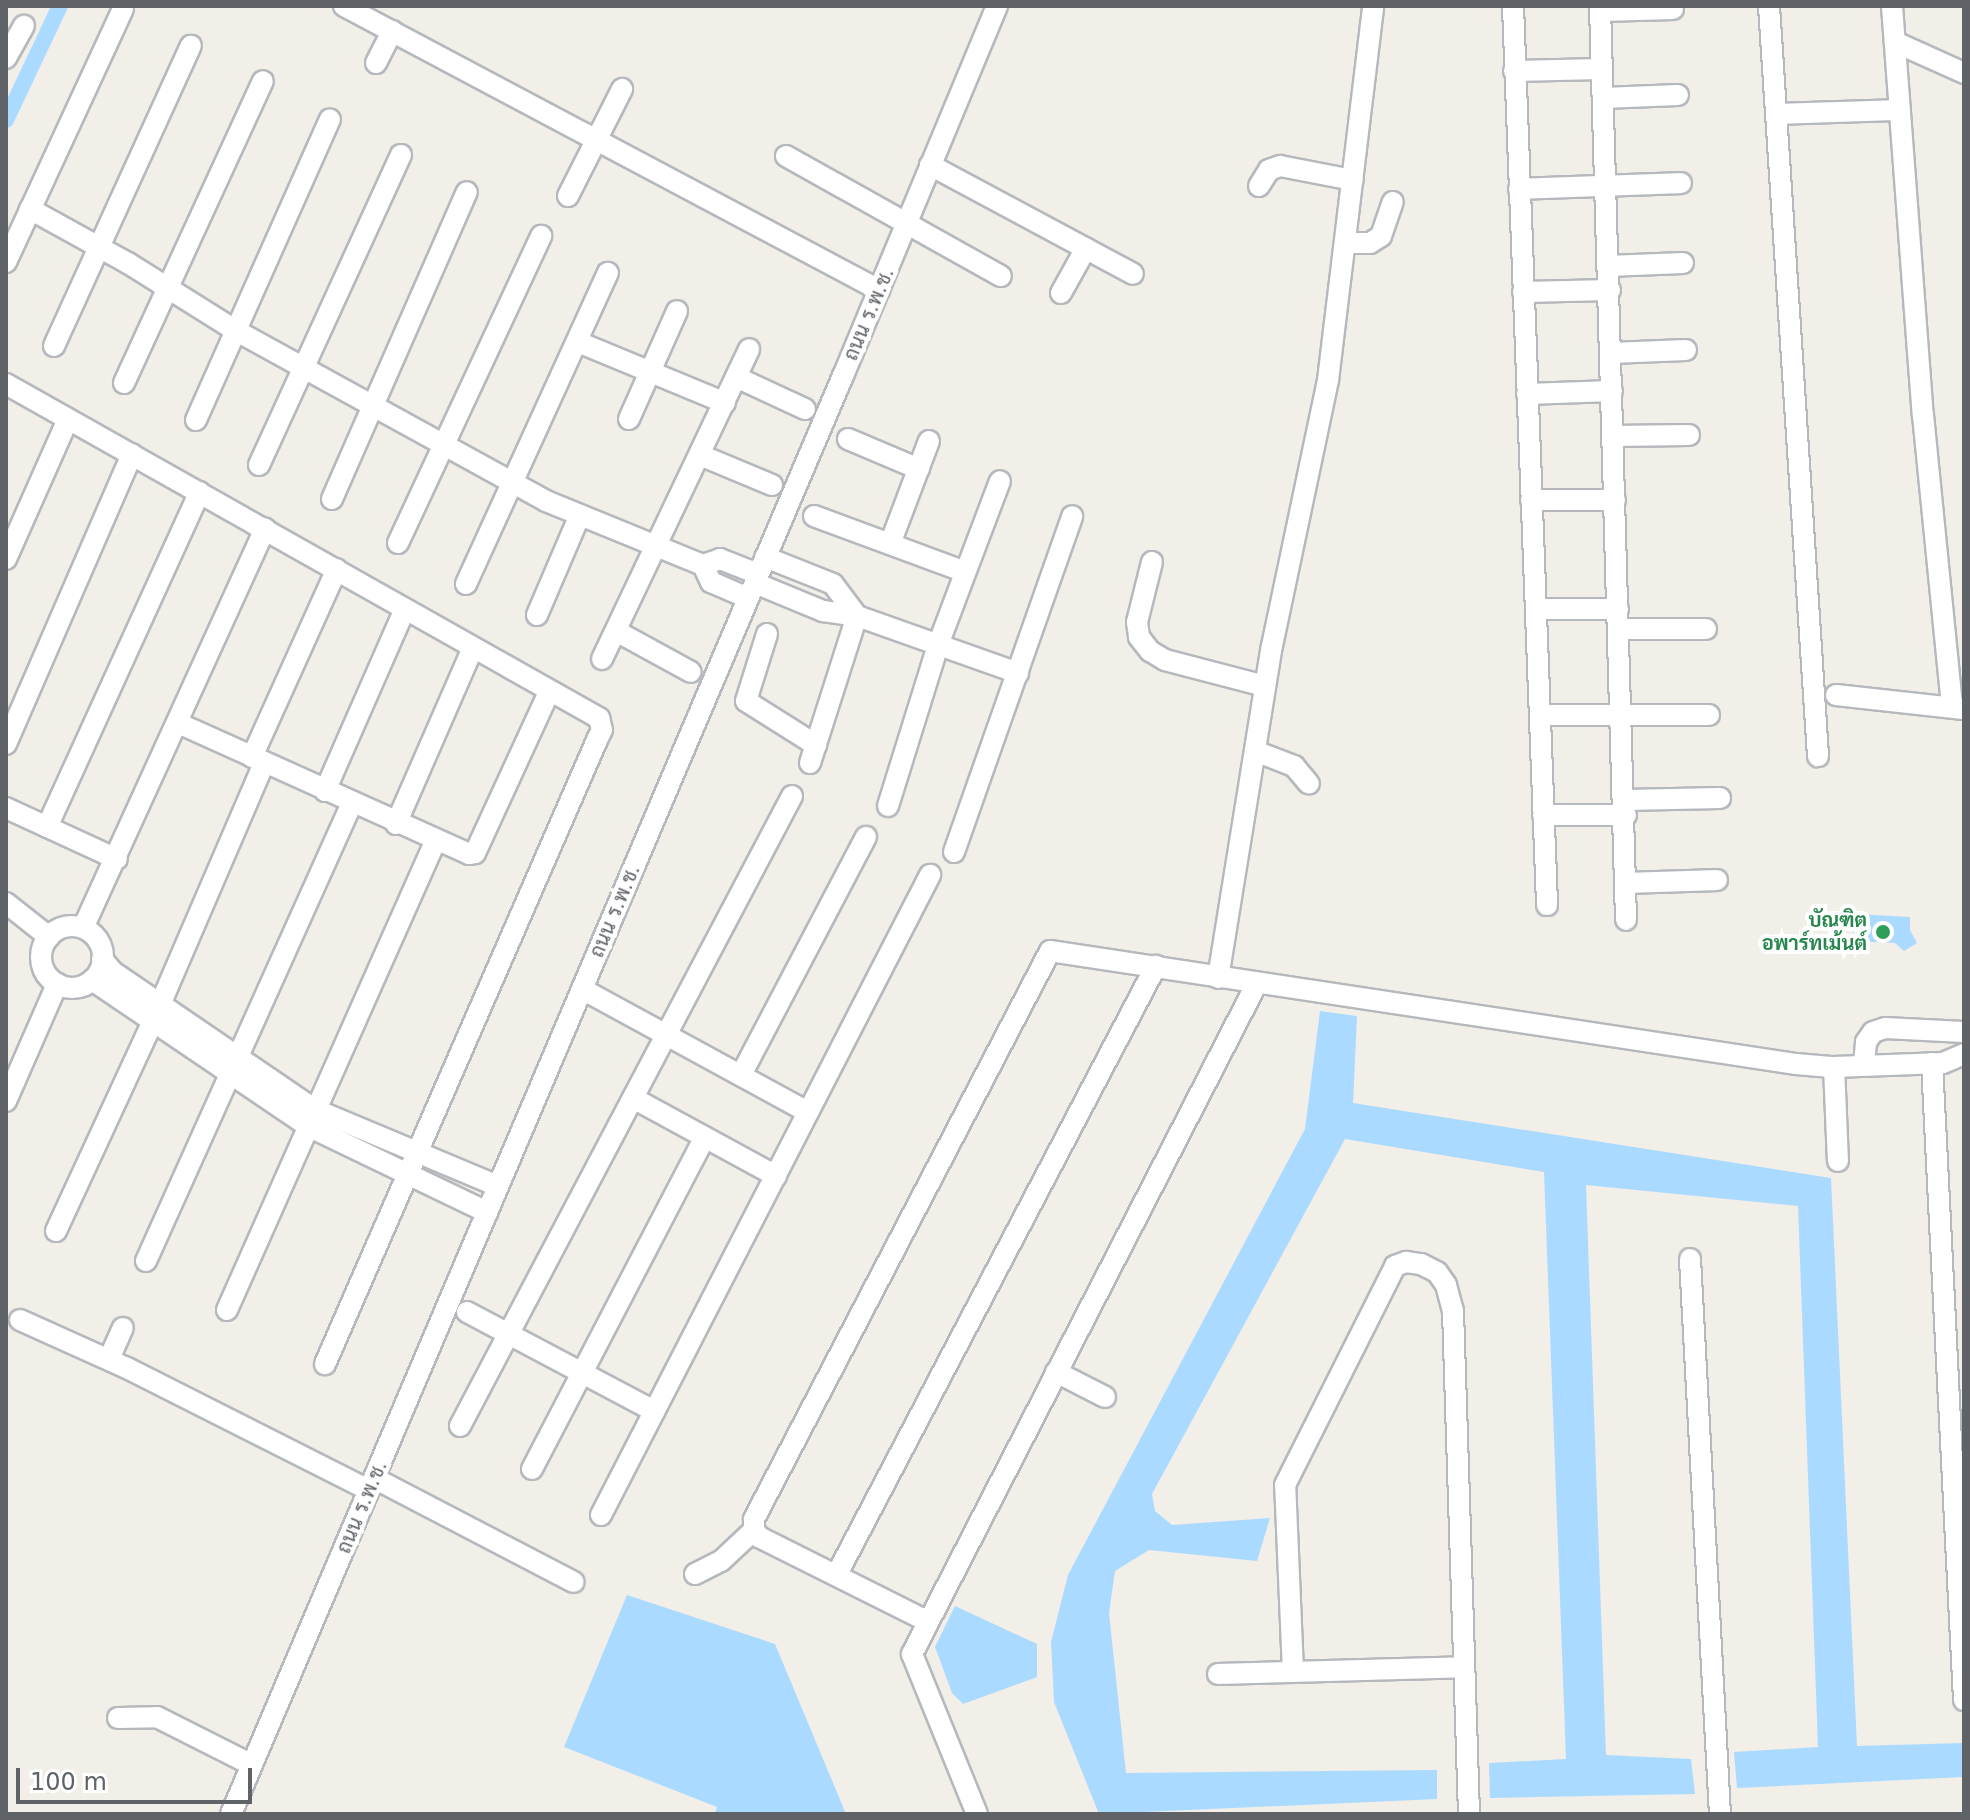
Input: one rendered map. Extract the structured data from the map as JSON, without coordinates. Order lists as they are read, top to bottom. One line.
{"streets":{"street":["ถนน ร.พ.ช."]},"places":["บัณฑิต อพาร์ทเม้นต์"],"scale_bar":"100 m"}
